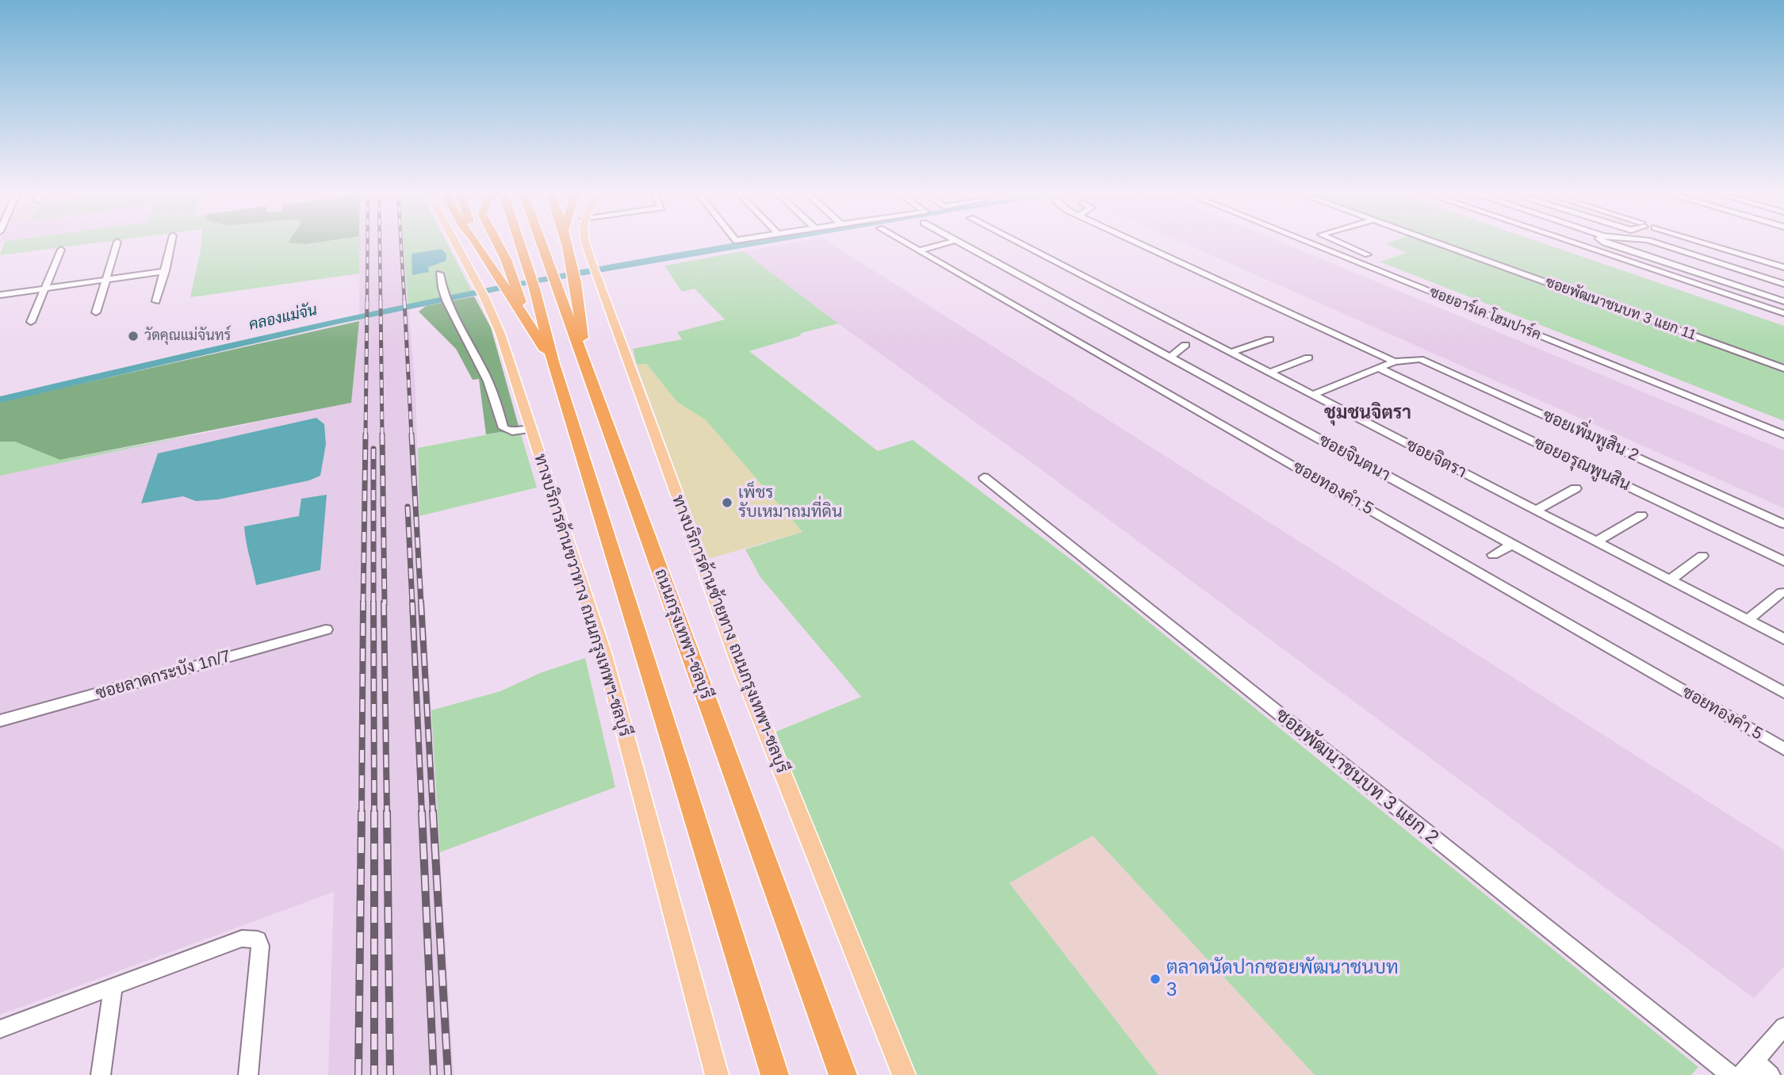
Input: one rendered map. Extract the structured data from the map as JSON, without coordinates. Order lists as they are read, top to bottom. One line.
{"streets":{"highway":["ถนนกรุงเทพฯ-ชลบุรี"],"main road":["ทางบริการด้านขวาทาง ถนนกรุงเทพฯ-ชลบุรี","ทางบริการด้านซ้ายทาง ถนนกรุงเทพฯ-ชลบุรี"],"street":["ซอยพัฒนาชนบท 3 แยก 11","ซอยอาร์เค โฮมปาร์ค","ซอยเพิ่มพูสิน 2","ซอยจินตนา","ซอยจิตรา","ซอยอรุณพูนสิน","ซอยทองคำ 5","ซอยลาดกระบัง 1ก/7","ซอยพัฒนาชนบท 3 แยก 2"]},"crossings":[["ซอยเพิ่มพูสิน 2","ซอยจิตรา"],["ซอยเพิ่มพูสิน 2","ซอยอรุณพูนสิน"]],"districts":["ชุมชนจิตรา"],"water":["คลองแม่จัน"],"places":["วัดคุณแม่จันทร์","เพ็ชร รับเหมาถมที่ดิน","ตลาดนัดปากซอยพัฒนาชนบท 3"]}
